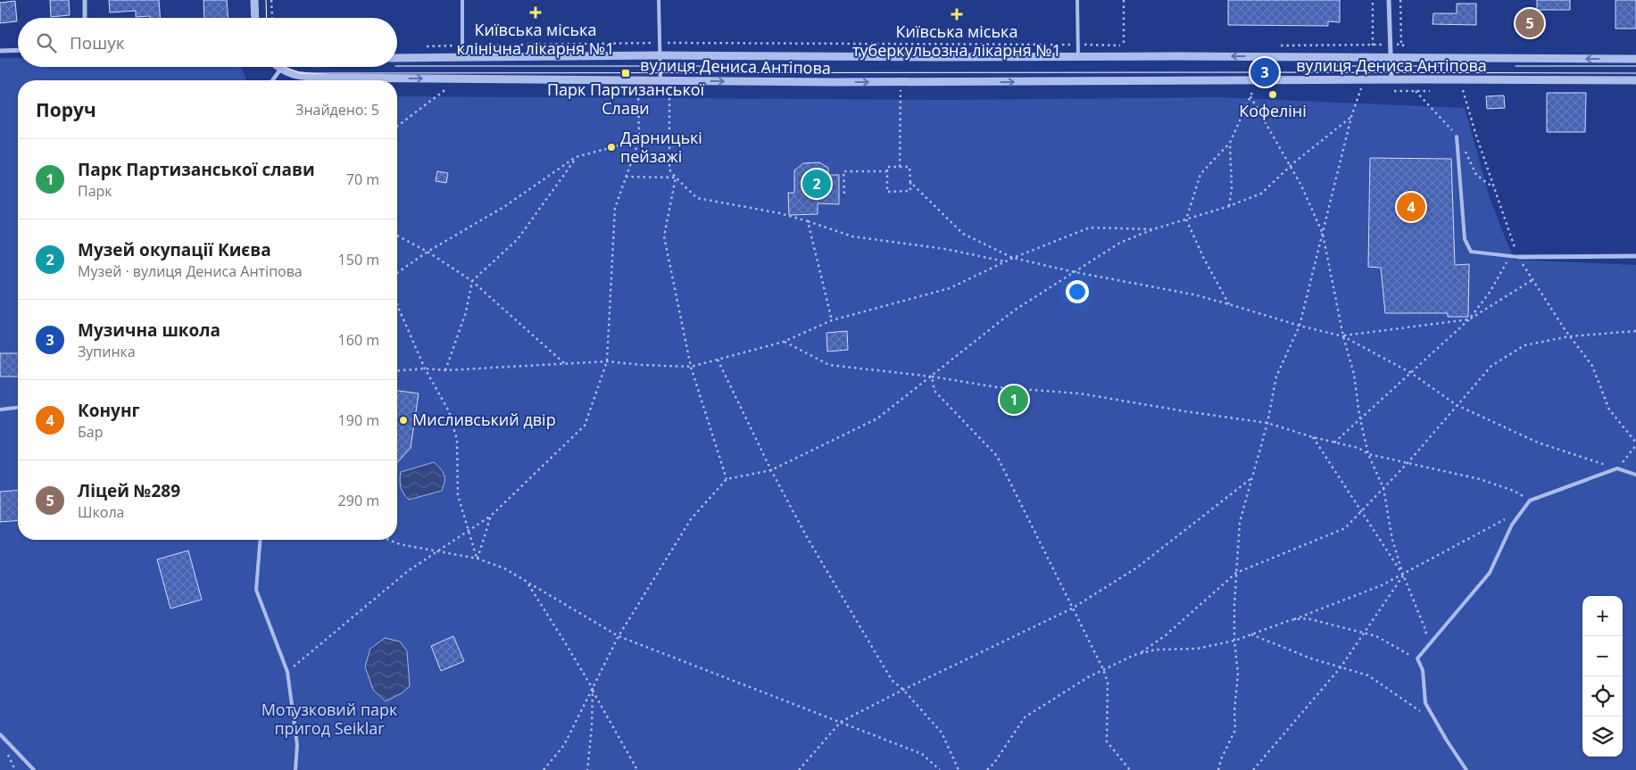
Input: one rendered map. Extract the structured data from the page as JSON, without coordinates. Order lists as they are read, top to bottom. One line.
{"streets":{"street":["вулиця Дениса Антіпова"]},"parks":["Мотузковий парк пригод Seiklar"],"places":{"health":["Київська міська клінічна лікарня №1","Київська міська туберкульозна лікарня №1"],"transit":["Парк Партизанської Слави"],"other":["Кофеліні","Дарницькі пейзажі","Мисливський двір"]},"page":{"pins":["5","3","2","4","1"],"search":"Пошук","heading":["Поруч","Знайдено: 5"],"list":[{"mark":"1","name":"Парк Партизанської слави","note":"Парк","value":"70 m"},{"mark":"2","name":"Музей окупації Києва","note":"Музей · вулиця Дениса Антіпова","value":"150 m"},{"mark":"3","name":"Музична школа","note":"Зупинка","value":"160 m"},{"mark":"4","name":"Конунг","note":"Бар","value":"190 m"},{"mark":"5","name":"Ліцей №289","note":"Школа","value":"290 m"}],"map_buttons":["+","−"]}}
